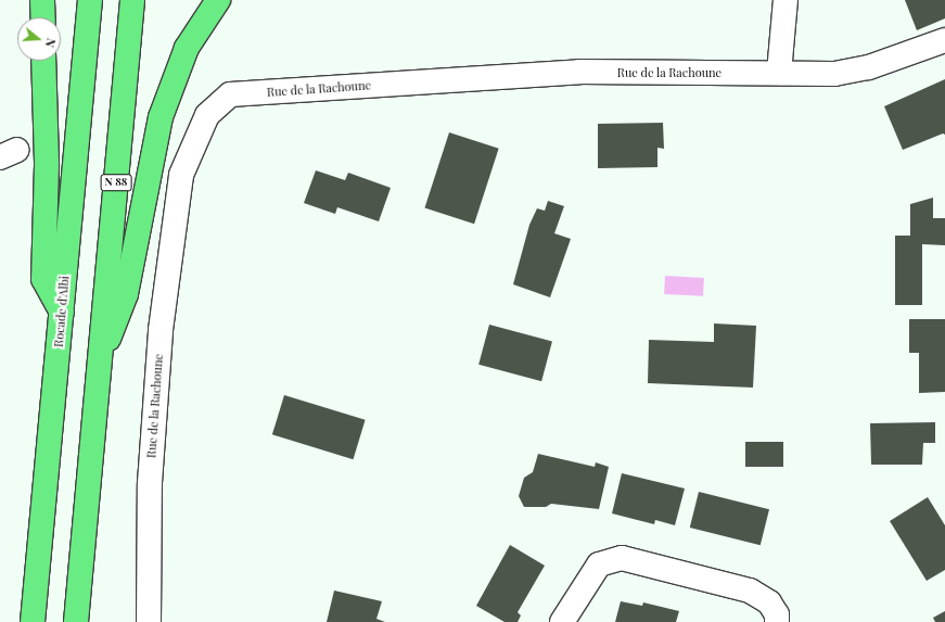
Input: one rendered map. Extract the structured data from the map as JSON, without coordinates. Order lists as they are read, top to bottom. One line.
{"streets":{"highway":["N 88","Rocade d'Albi"],"street":["Rue de la Rachoune"]},"north":"right"}
